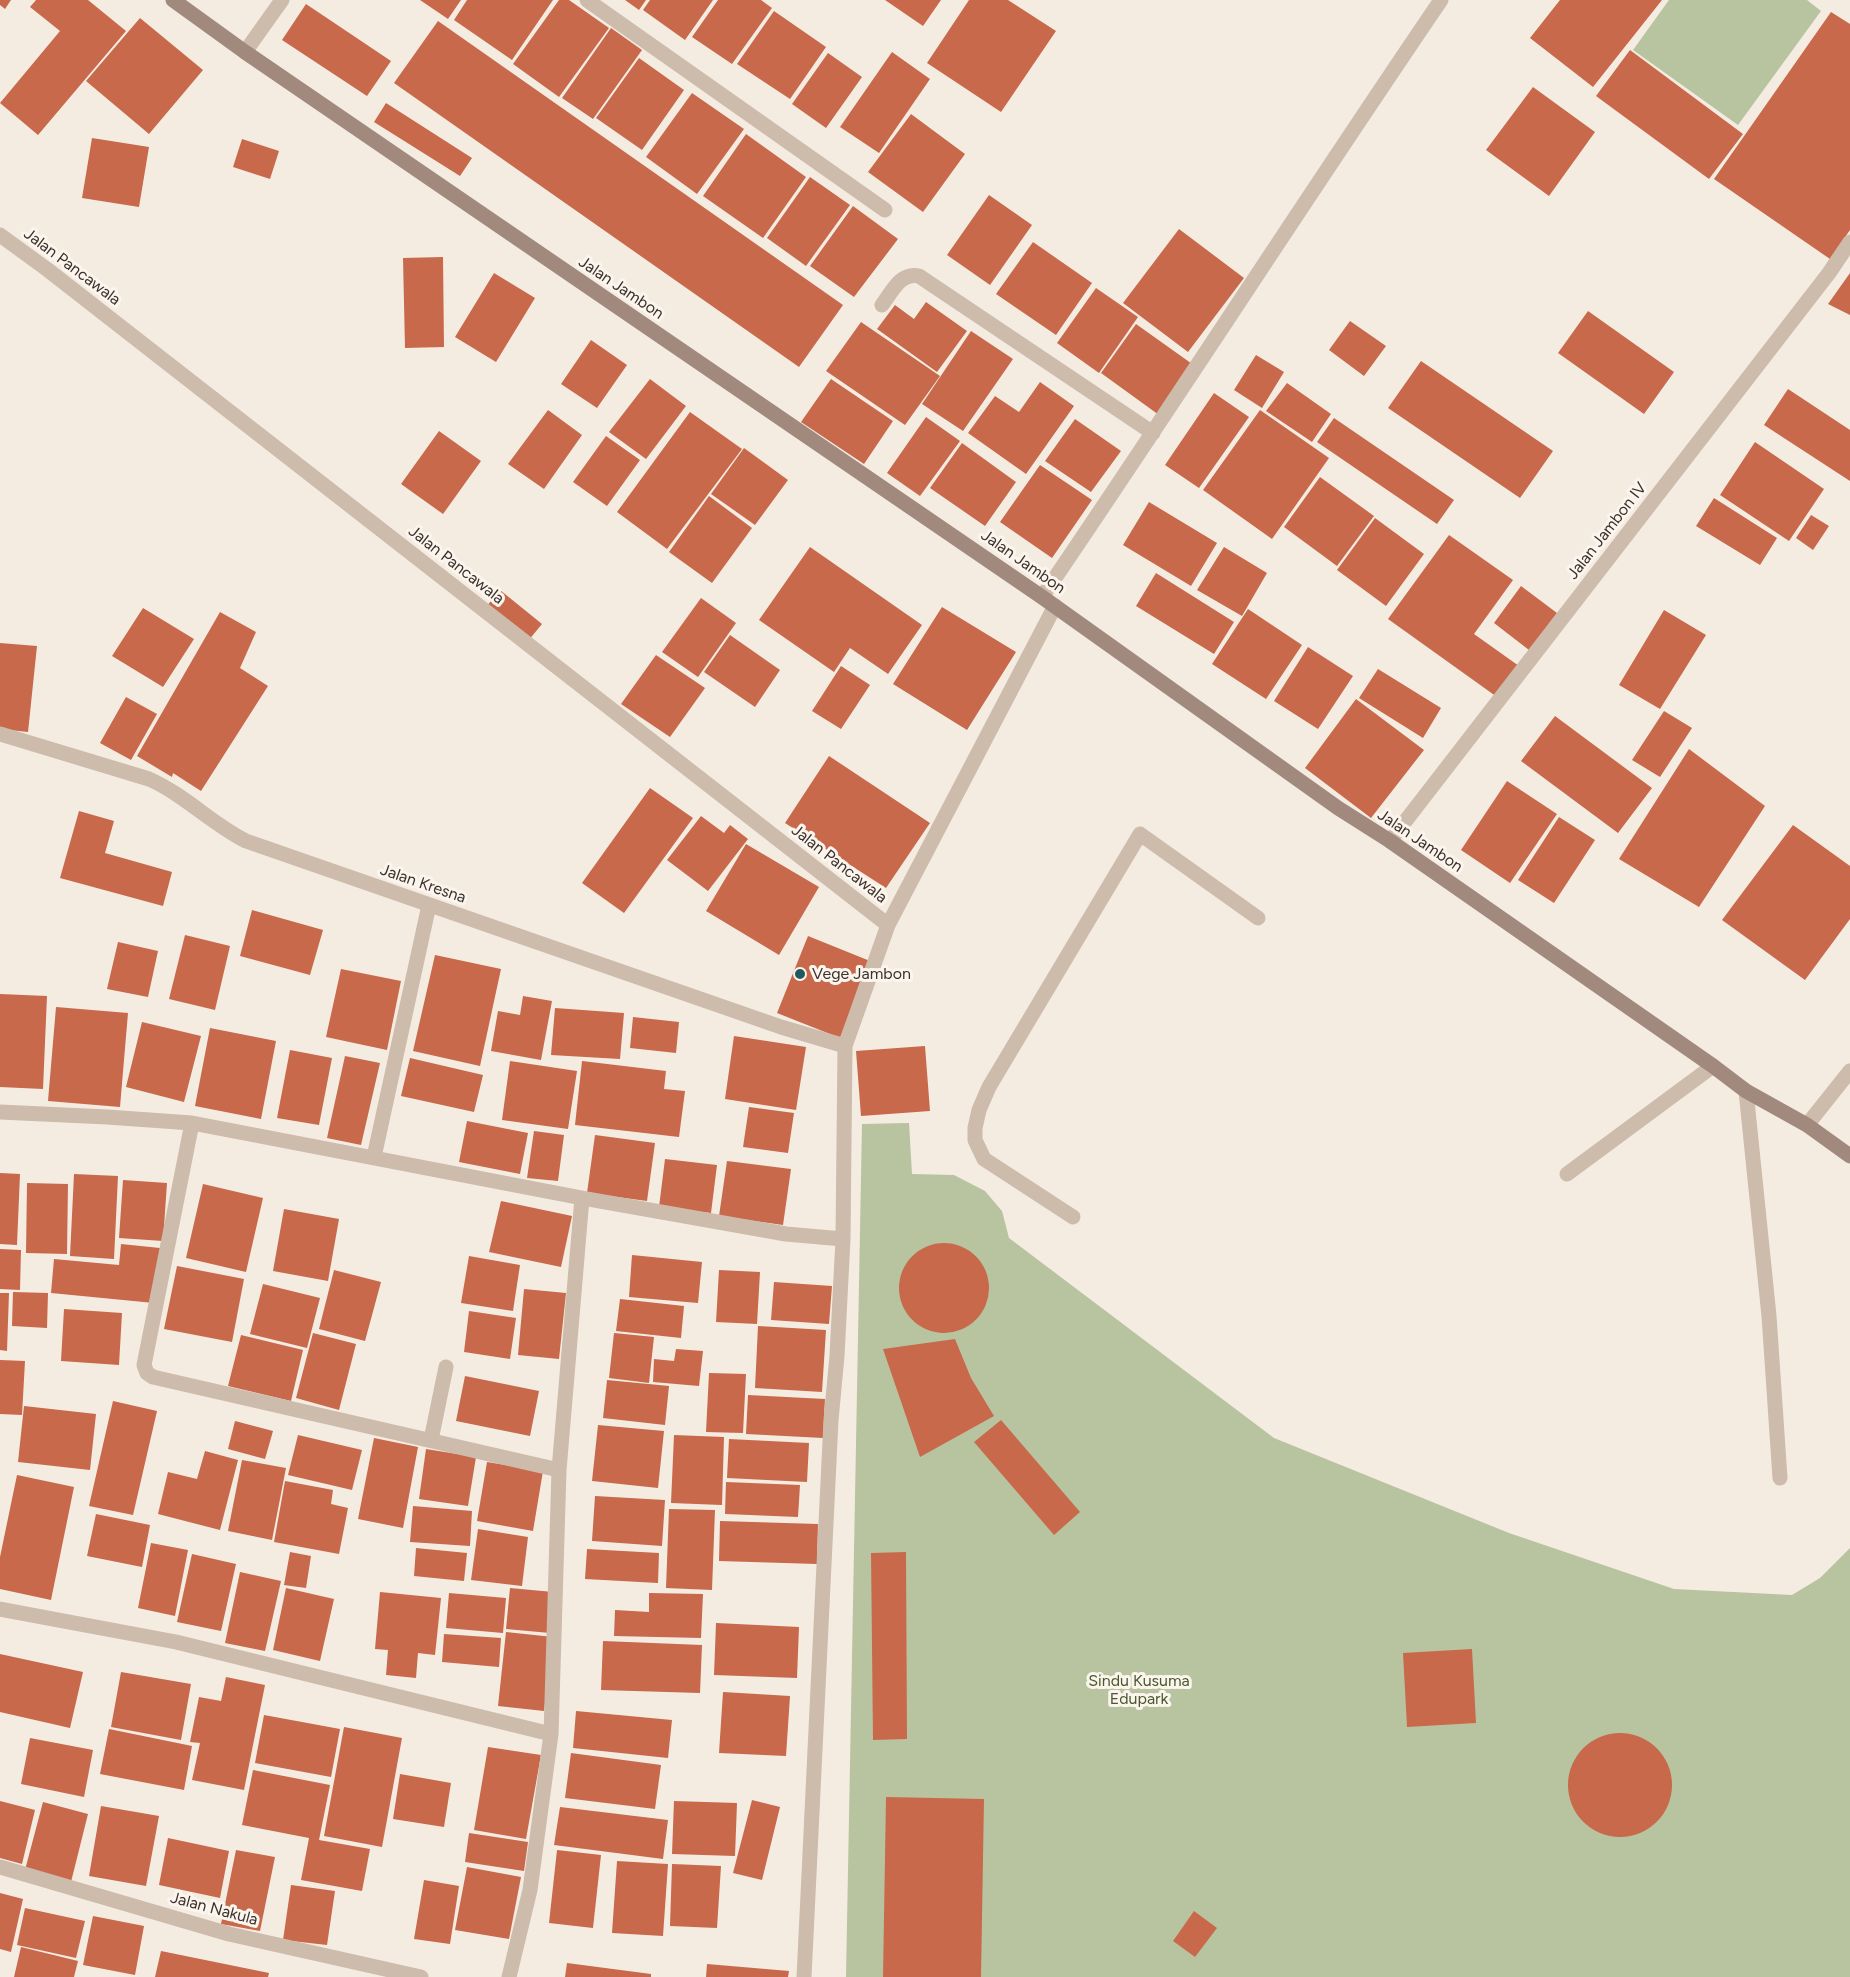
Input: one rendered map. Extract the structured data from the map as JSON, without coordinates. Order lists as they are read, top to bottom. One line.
{"streets":{"main road":["Jalan Jambon"],"street":["Jalan Pancawala","Jalan Jambon IV","Jalan Kresna","Jalan Nakula"]},"crossings":[["Jalan Jambon","Jalan Jambon IV"]],"parks":["Sindu Kusuma Edupark"],"places":["Vege Jambon"]}
